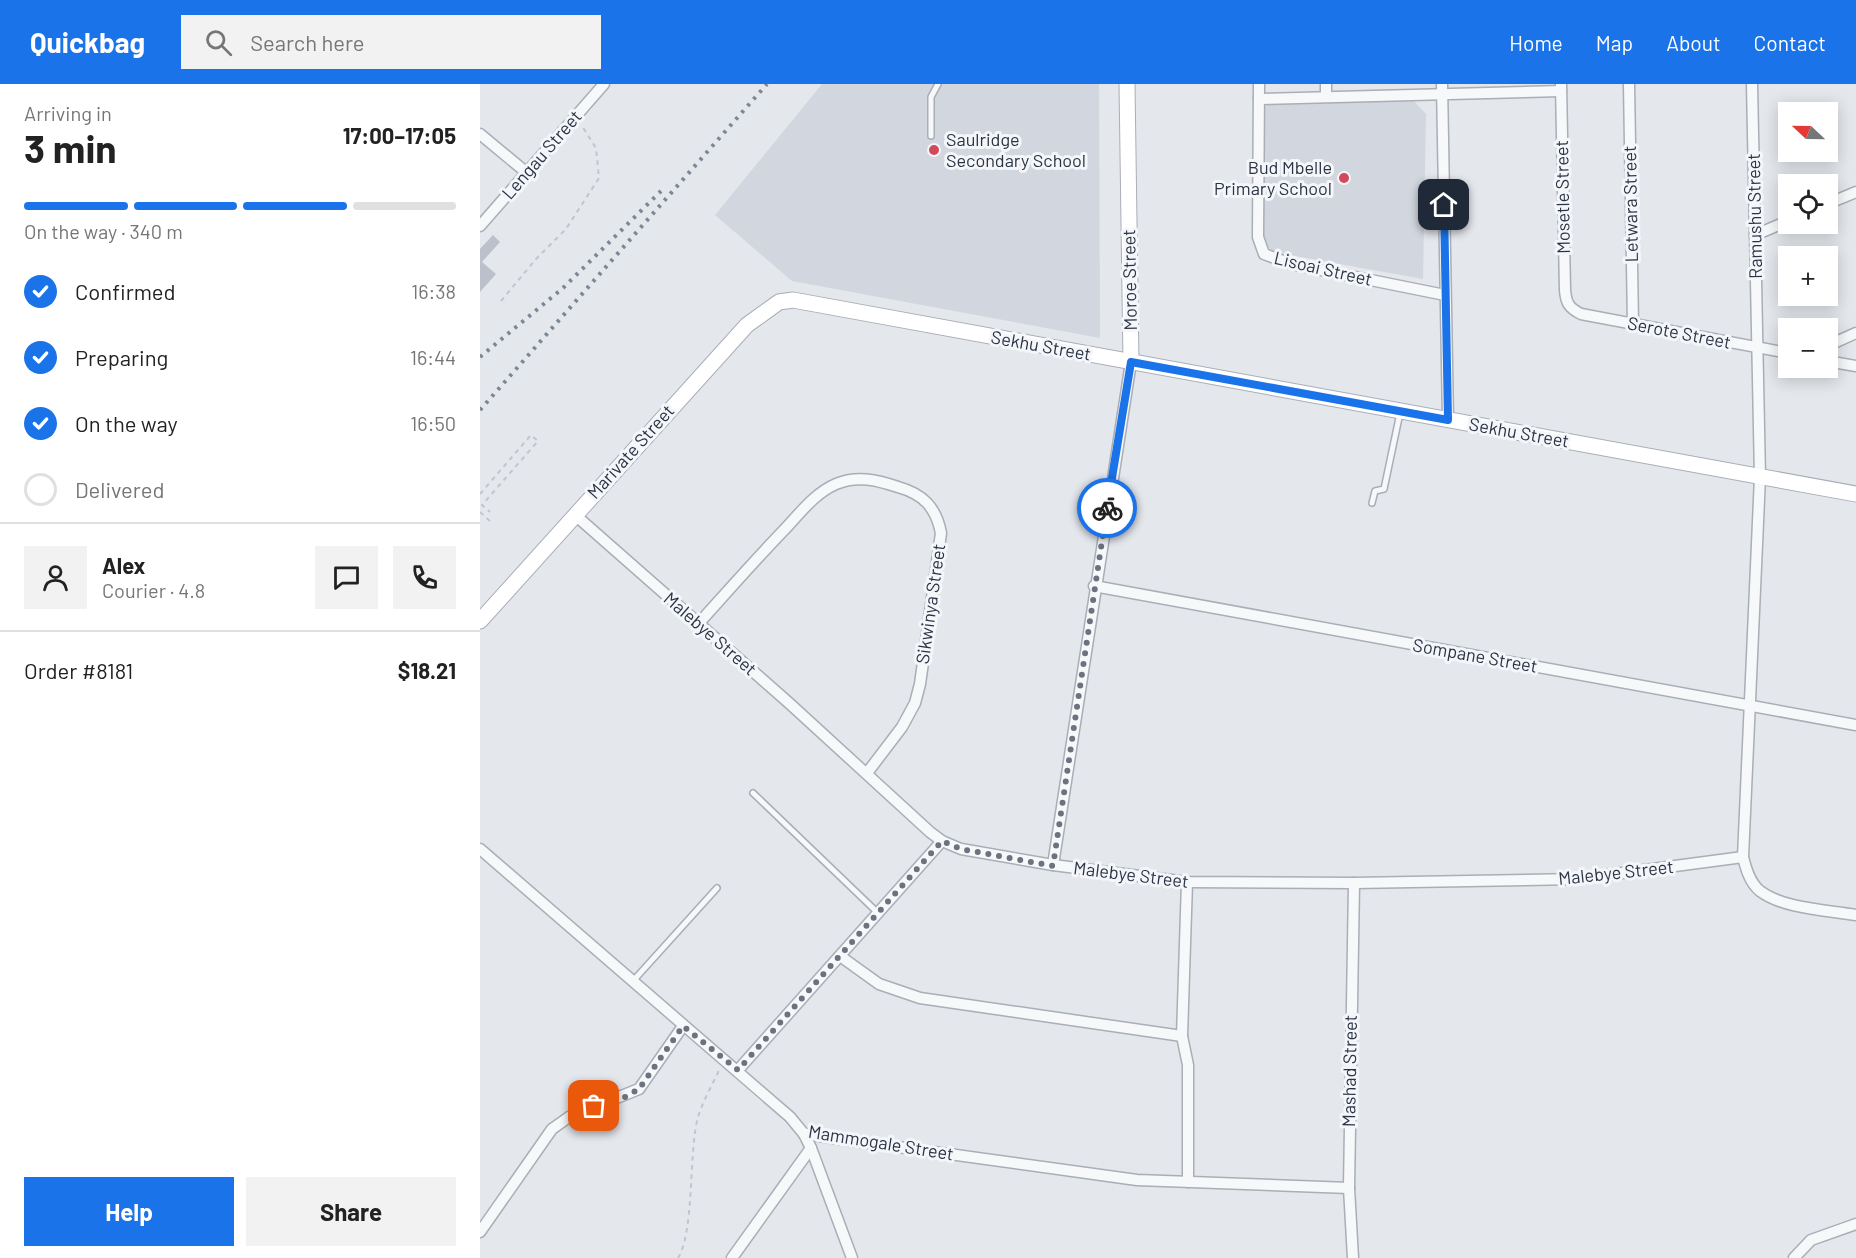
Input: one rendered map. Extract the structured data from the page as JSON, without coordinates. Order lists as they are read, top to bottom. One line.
{"streets":{"street":["Lengau Street","Mosetle Street","Letwara Street","Ramushu Street","Lisoai Street","Moroe Street","Serote Street","Sekhu Street","Marivate Street","Sikwinya Street","Malebye Street","Sompane Street","Mashad Street","Mammogale Street"]},"crossings":[["Mosetle Street","Serote Street"],["Letwara Street","Serote Street"],["Ramushu Street","Serote Street"],["Ramushu Street","Sekhu Street"],["Ramushu Street","Malebye Street"],["Ramushu Street","Sompane Street"],["Moroe Street","Sekhu Street"],["Moroe Street","Malebye Street"],["Moroe Street","Sompane Street"],["Sekhu Street","Marivate Street"],["Marivate Street","Malebye Street"],["Sikwinya Street","Malebye Street"],["Malebye Street","Mashad Street"],["Mashad Street","Mammogale Street"]],"places":["Saulridge Secondary School","Bud Mbelle Primary School"],"north":"left","page":{"header":"Quickbag","search":"Search here","nav":["Home","Map","About","Contact"],"heading":["3 min","Arriving in","17:00–17:05"],"panel":["Alex","Courier · 4.8","Order #8181","$18.21"],"map_buttons":["+","−"],"bar":"On the way · 340 m","list":[["Confirmed","16:38"],["Preparing","16:44"],["On the way","16:50"],"Delivered"],"buttons":["Help","Share"]}}
